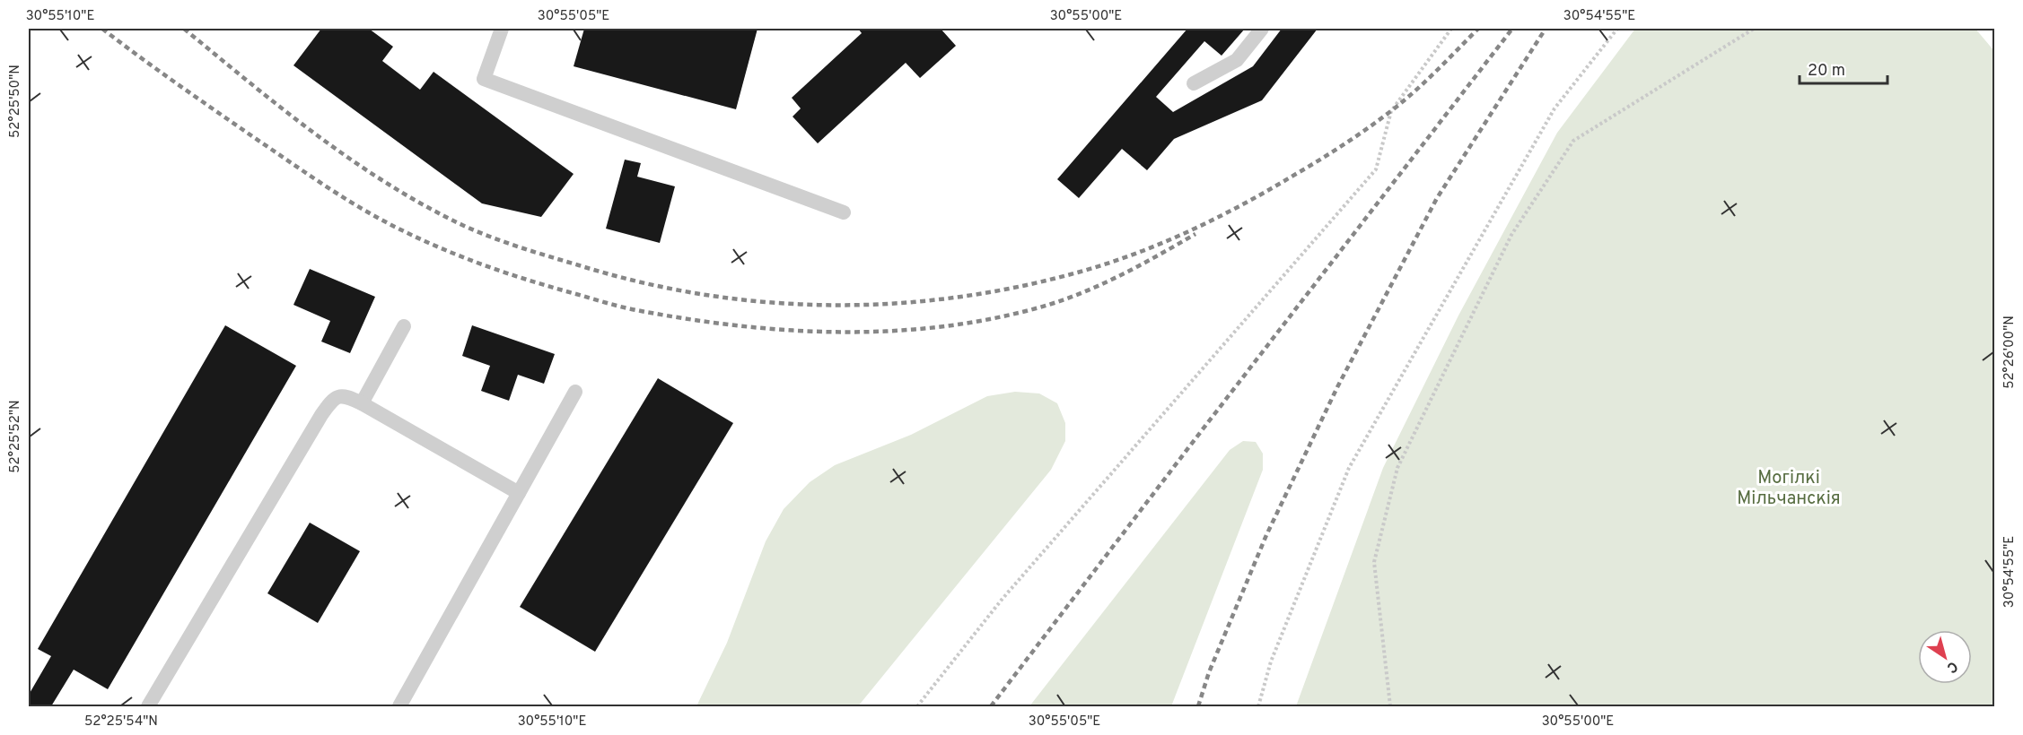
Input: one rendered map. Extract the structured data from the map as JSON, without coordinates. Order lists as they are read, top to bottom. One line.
{"parks":["Могілкі Мільчанскія"],"scale_bar":"20 m","north":"bottom right","coordinates":["30°55'10\"E","30°55'05\"E","30°55'00\"E","30°54'55\"E","52°25'50\"N","52°26'00\"N","52°25'52\"N","52°25'54\"N"]}
